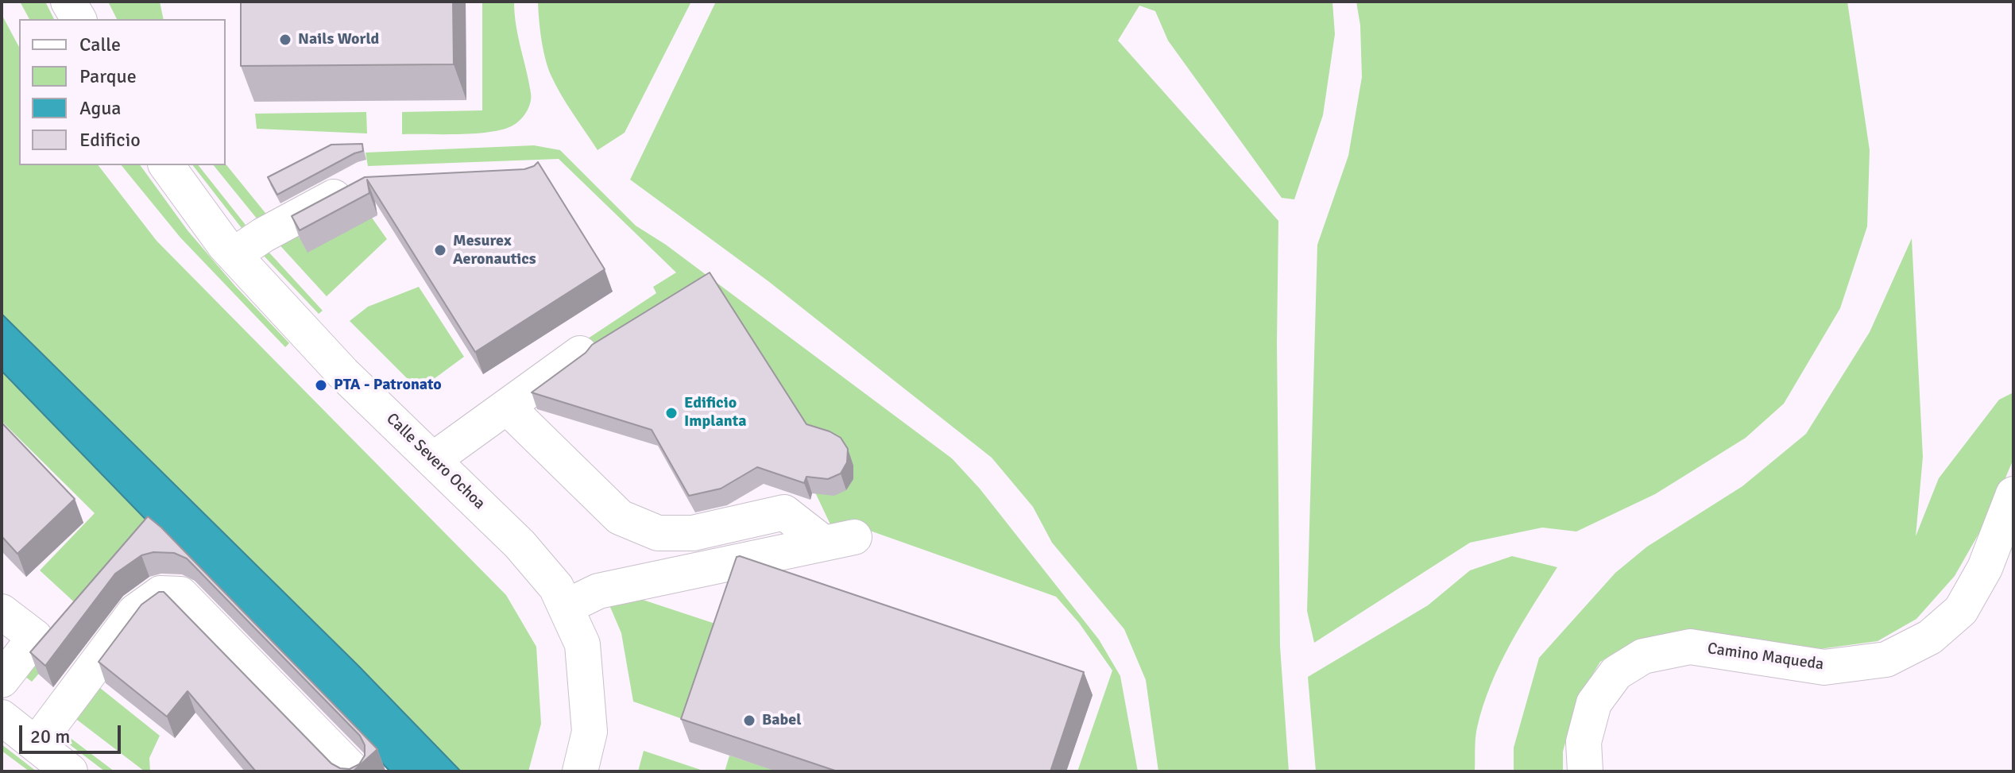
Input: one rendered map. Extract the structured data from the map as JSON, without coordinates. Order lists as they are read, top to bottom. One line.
{"streets":{"street":["Calle Severo Ochoa","Camino Maqueda"]},"places":["Nails World","Mesurex Aeronautics","PTA - Patronato","Edificio Implanta","Babel"],"legend":["Calle","Parque","Agua","Edificio"],"scale_bar":"20 m"}
